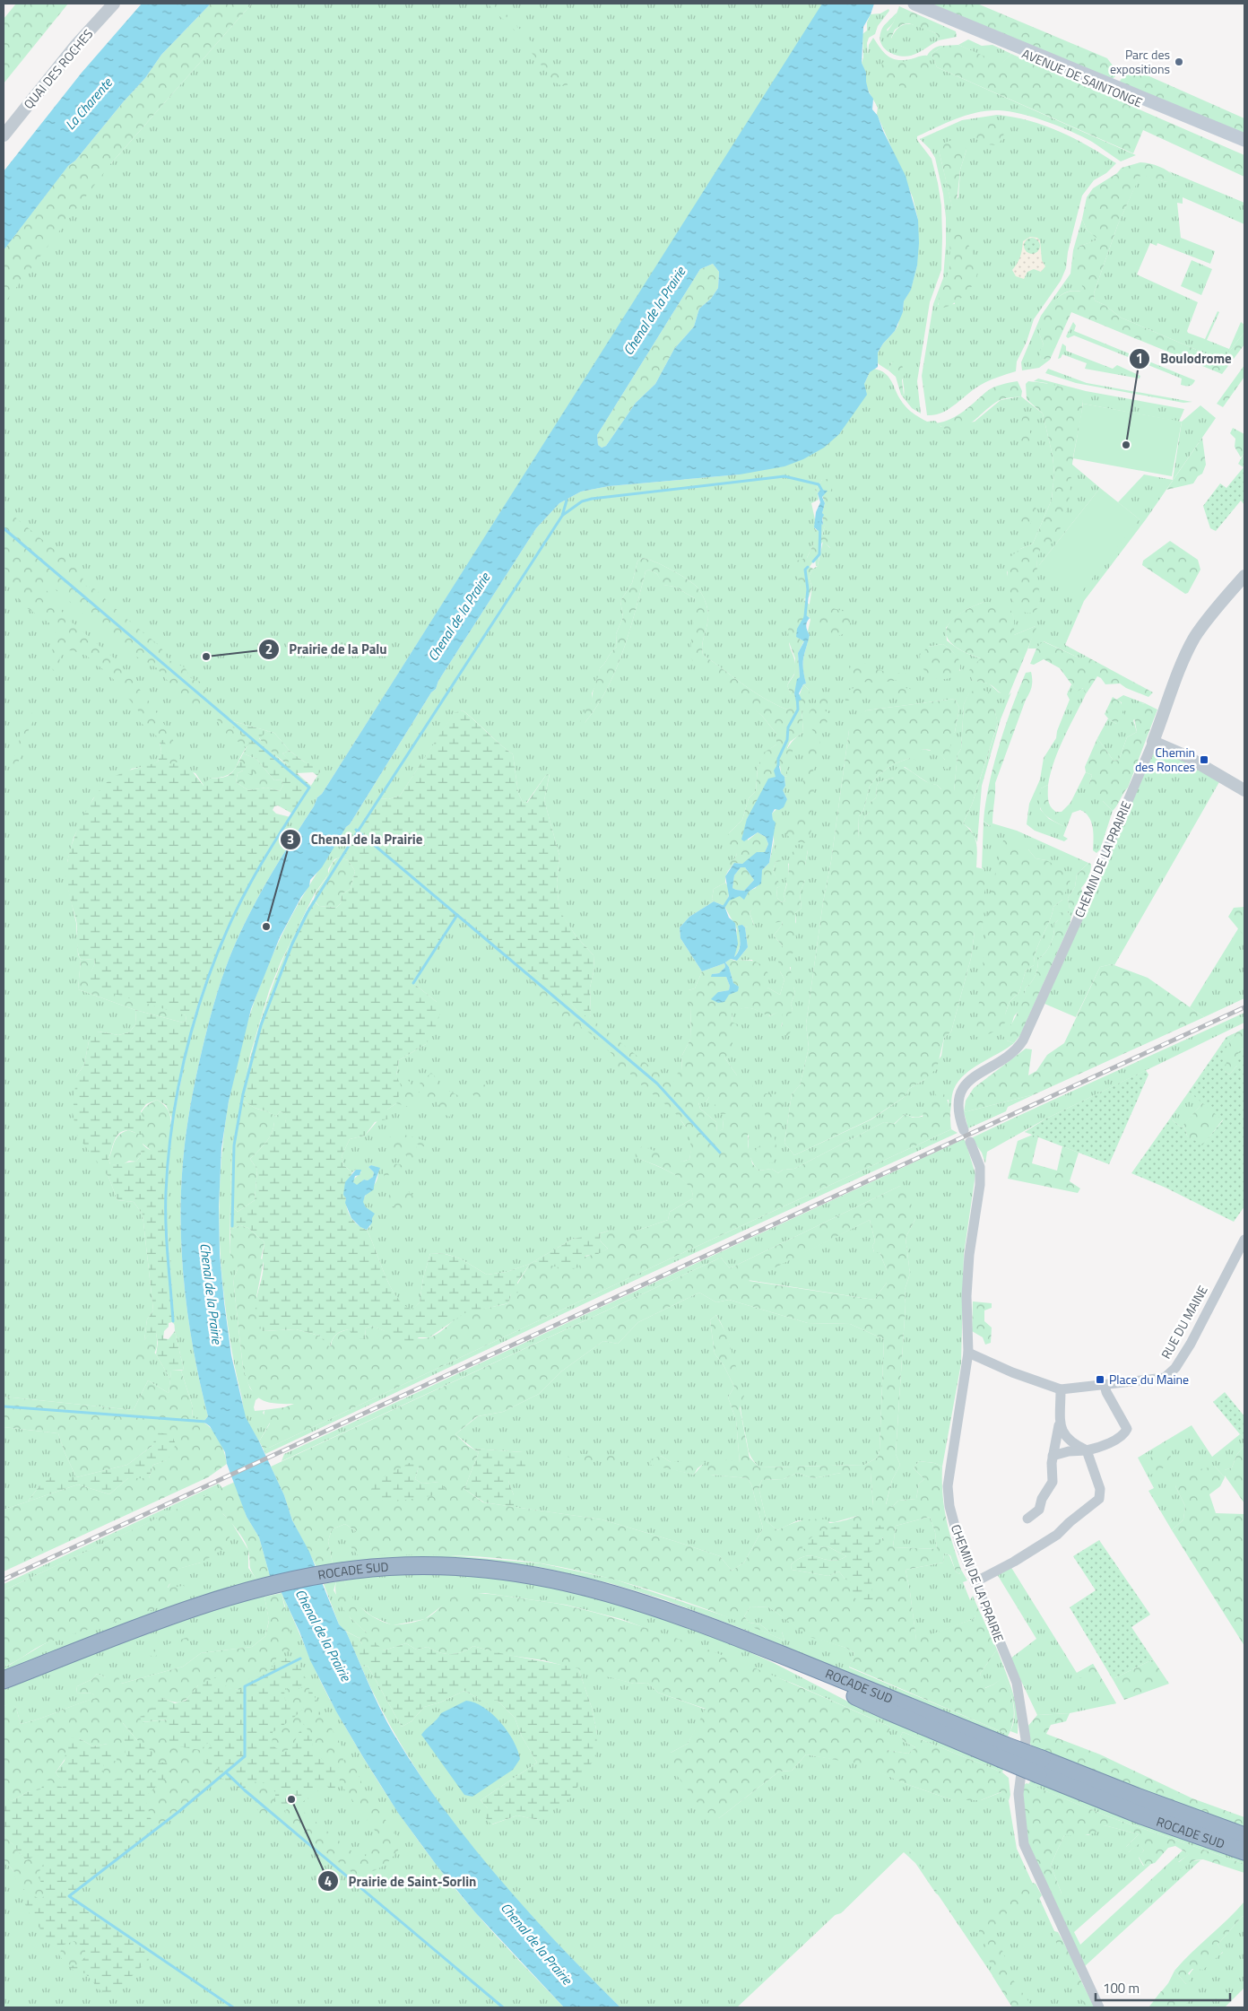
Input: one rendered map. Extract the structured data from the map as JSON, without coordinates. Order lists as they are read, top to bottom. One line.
{"streets":{"highway":["ROCADE SUD"],"main road":["AVENUE DE SAINTONGE"],"street":["QUAI DES ROCHES","CHEMIN DE LA PRAIRIE","RUE DU MAINE"]},"crossings":[["CHEMIN DE LA PRAIRIE","RUE DU MAINE"]],"water":["La Charente","Chenal de la Prairie"],"places":{"other":["Parc des expositions","Boulodrome","Prairie de la Palu","Chenal de la Prairie","Prairie de Saint-Sorlin"],"transit":["Chemin des Ronces","Place du Maine"]},"scale_bar":"100 m"}
